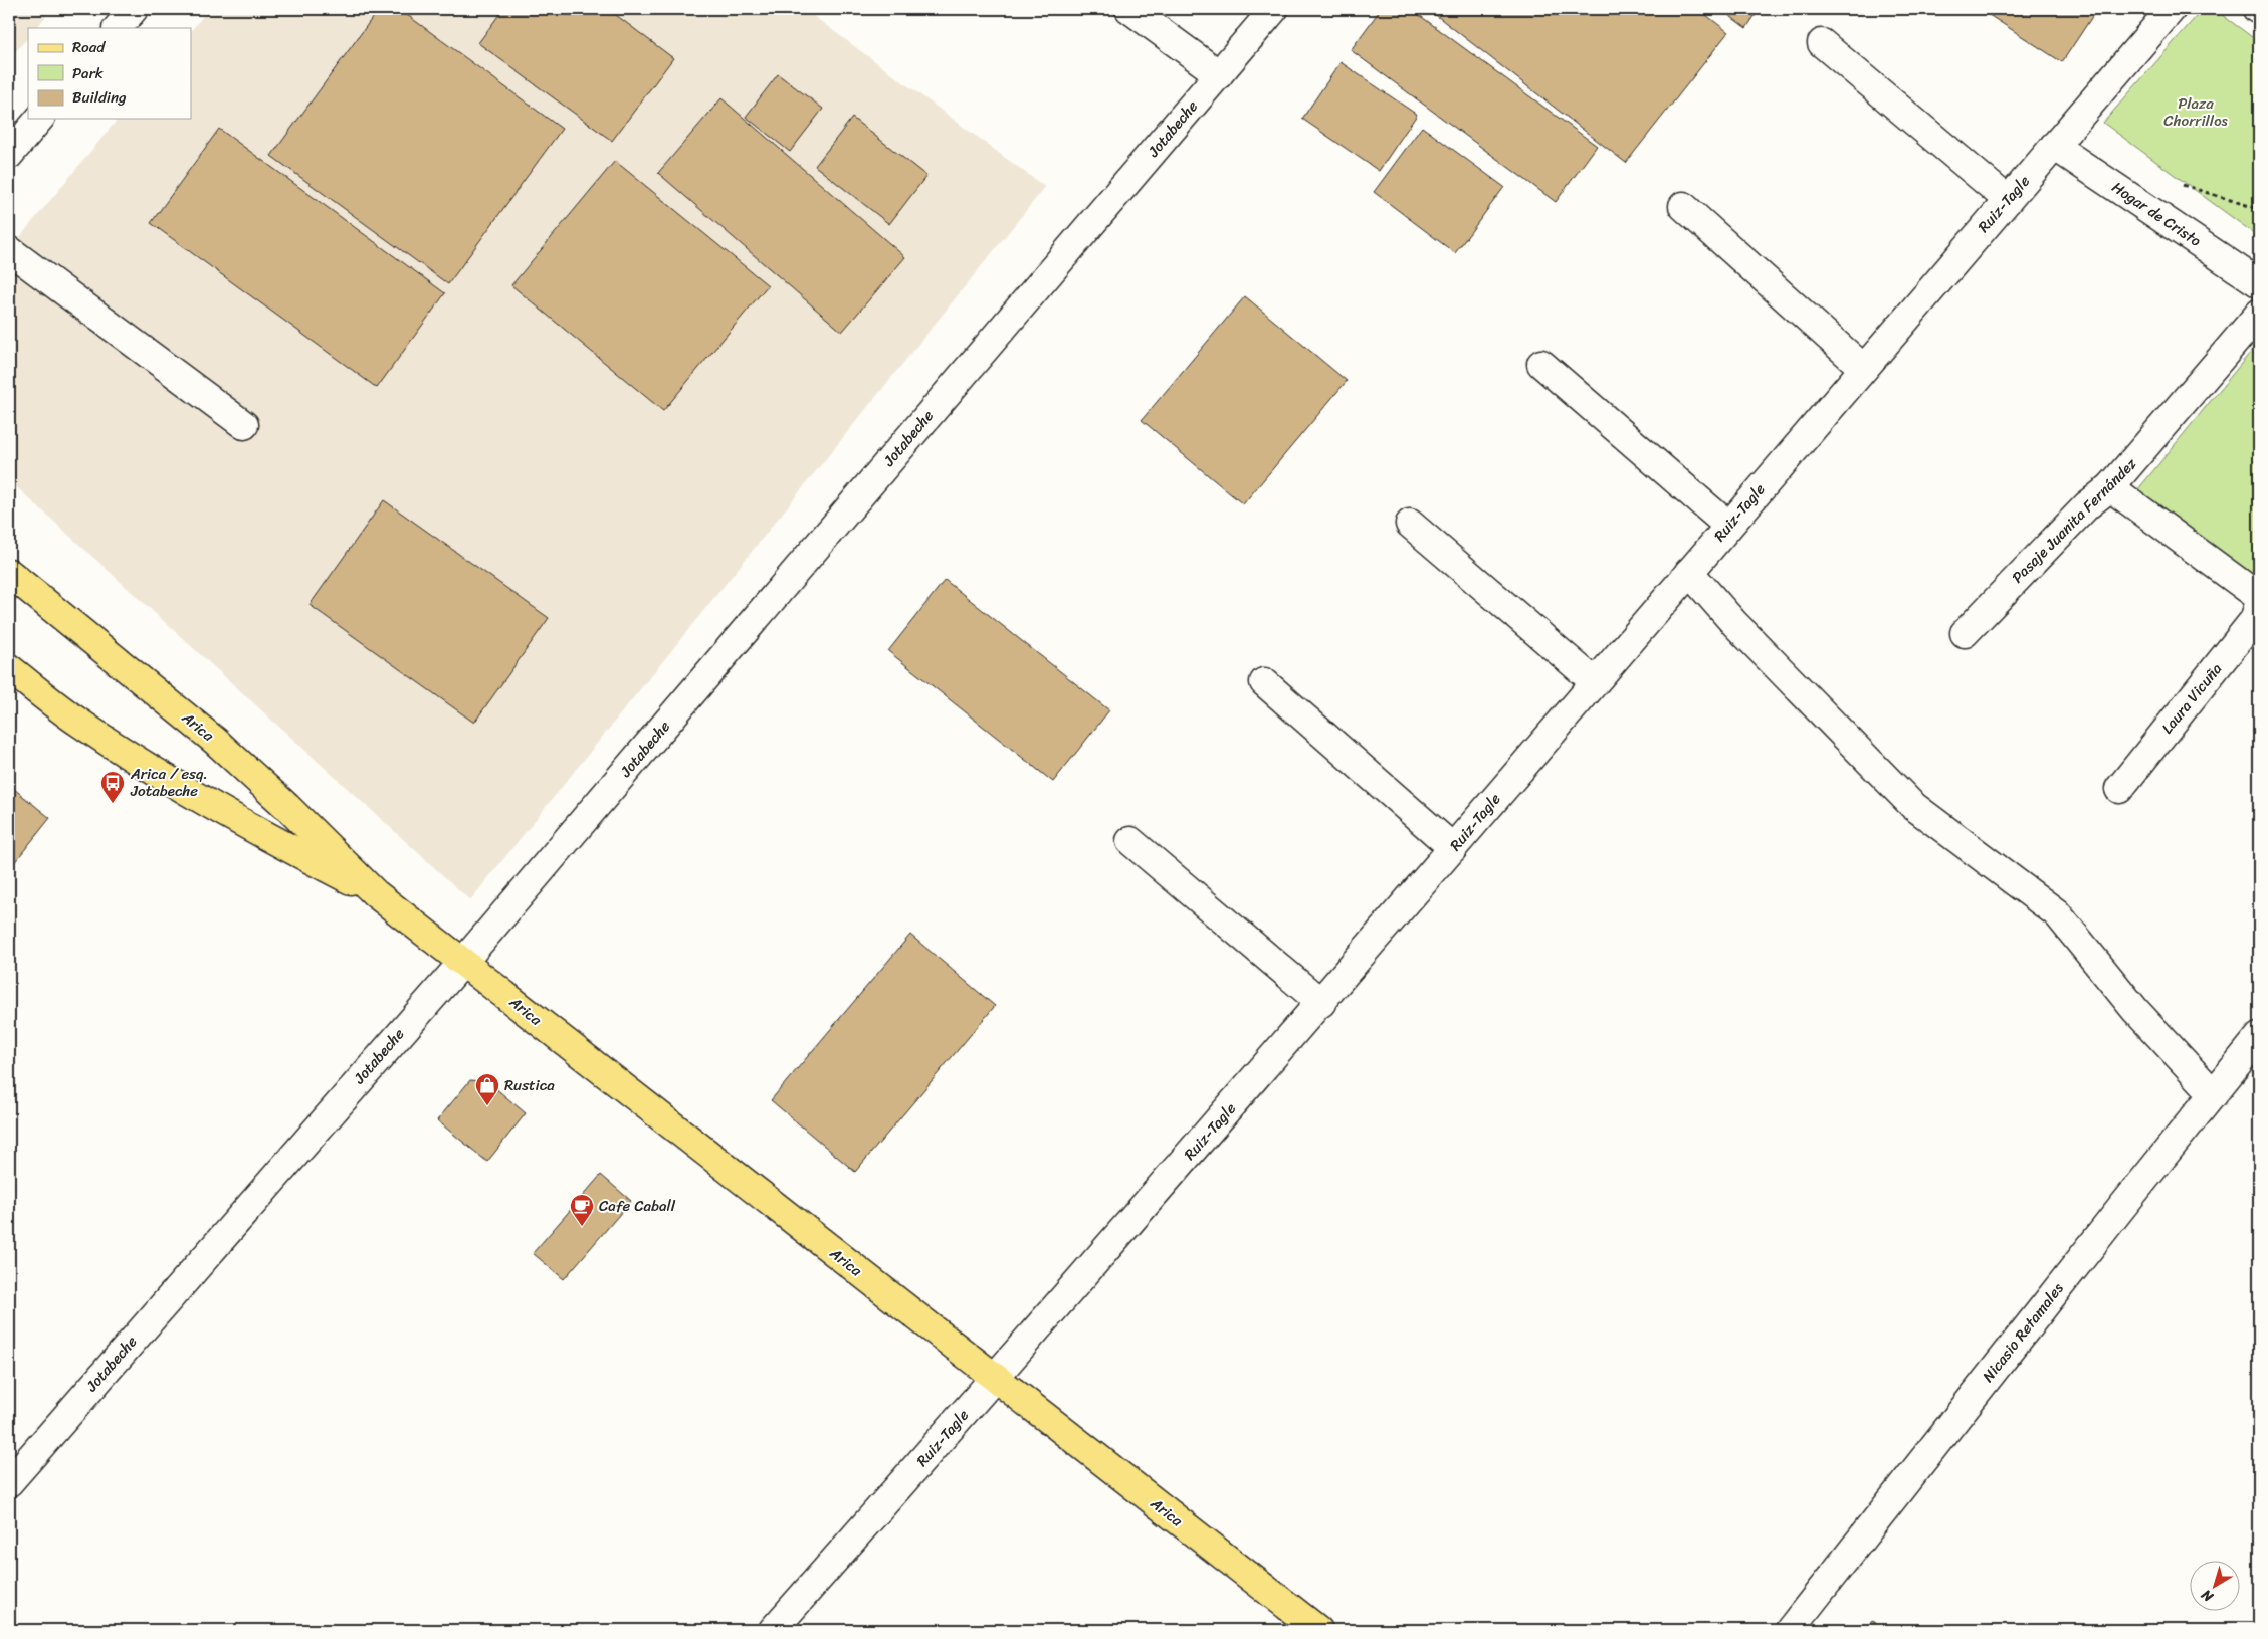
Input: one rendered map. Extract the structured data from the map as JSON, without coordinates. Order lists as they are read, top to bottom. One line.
{"streets":{"main road":["Arica"],"street":["Jotabeche","Ruiz-Tagle","Hogar de Cristo","Pasaje Juanita Fernández","Laura Vicuña","Nicasio Retamales"]},"crossings":[["Jotabeche","Arica"],["Ruiz-Tagle","Hogar de Cristo"],["Ruiz-Tagle","Arica"]],"parks":["Plaza Chorrillos"],"places":{"bus stop":["Arica / esq. Jotabeche"],"shop":["Rustica"],"cafe":["Cafe Caball"]},"legend":["Road","Park","Building"],"north":"bottom left"}
